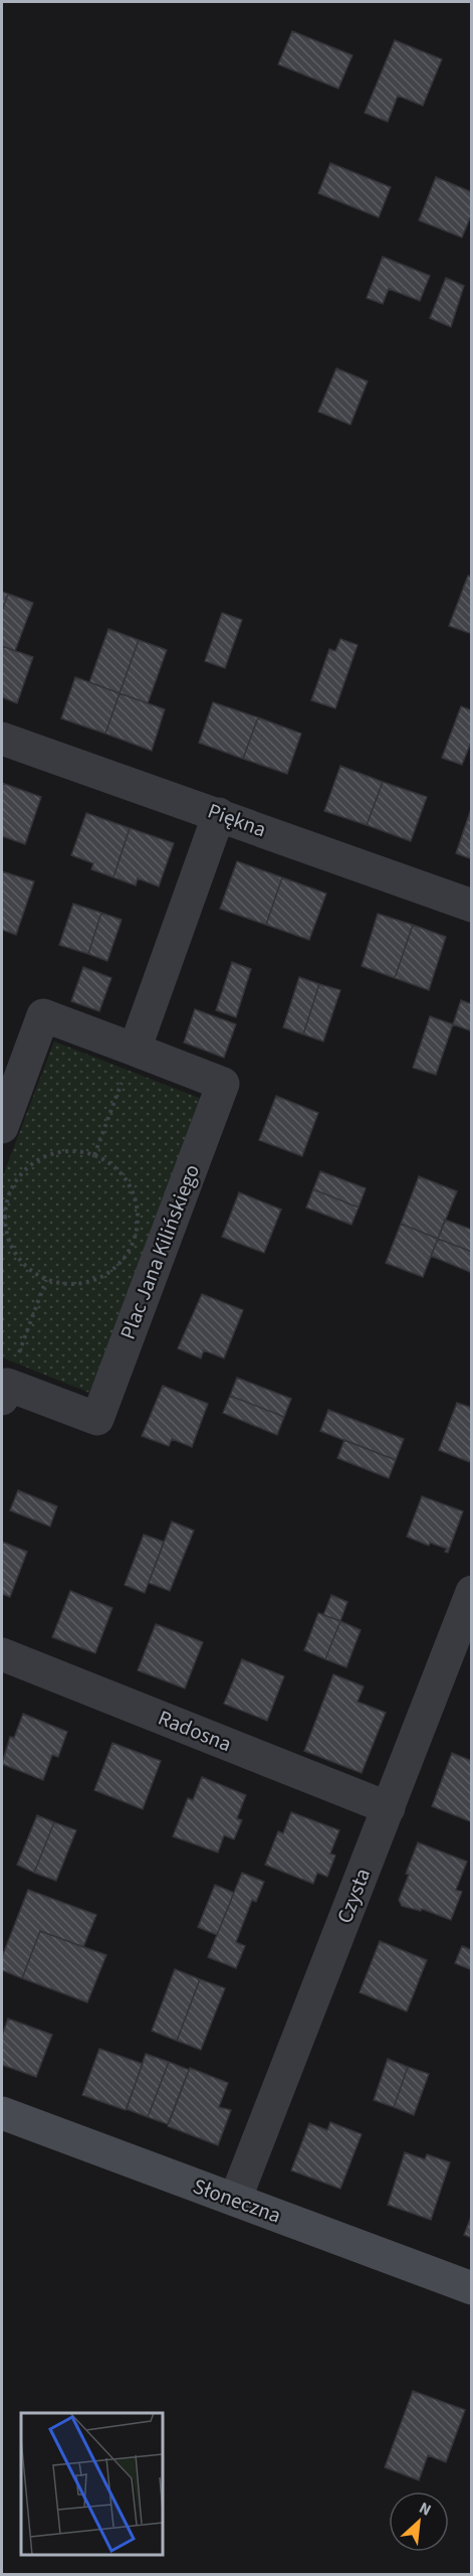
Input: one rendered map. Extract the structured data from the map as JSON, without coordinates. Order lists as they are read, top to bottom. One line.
{"streets":{"street":["Piękna","Plac Jana Kilińskiego","Radosna","Czysta","Słoneczna"]},"crossings":[["Radosna","Czysta"],["Czysta","Słoneczna"]],"north":"top right"}
